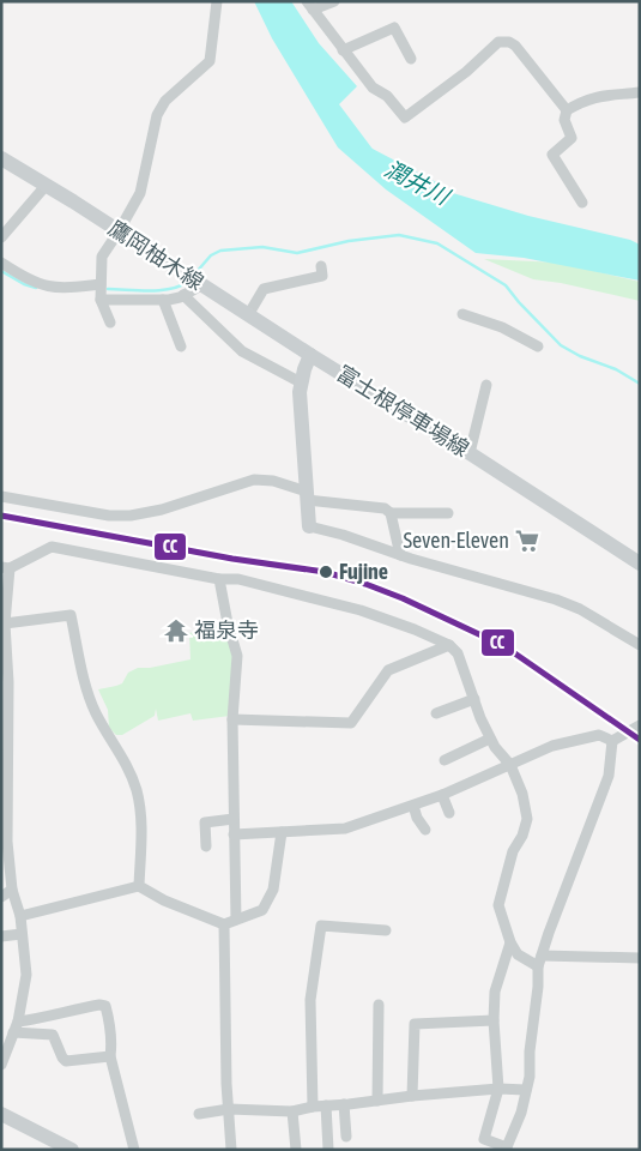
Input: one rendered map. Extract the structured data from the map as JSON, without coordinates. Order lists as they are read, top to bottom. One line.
{"streets":{"main road":["鷹岡柚木線","富士根停車場線"]},"crossings":[["鷹岡柚木線","富士根停車場線"]],"water":["潤井川"],"places":{"supermarket":["Seven-Eleven"],"other":["Fujine"],"temple":["福泉寺"]},"lines":["transit line CC"]}
